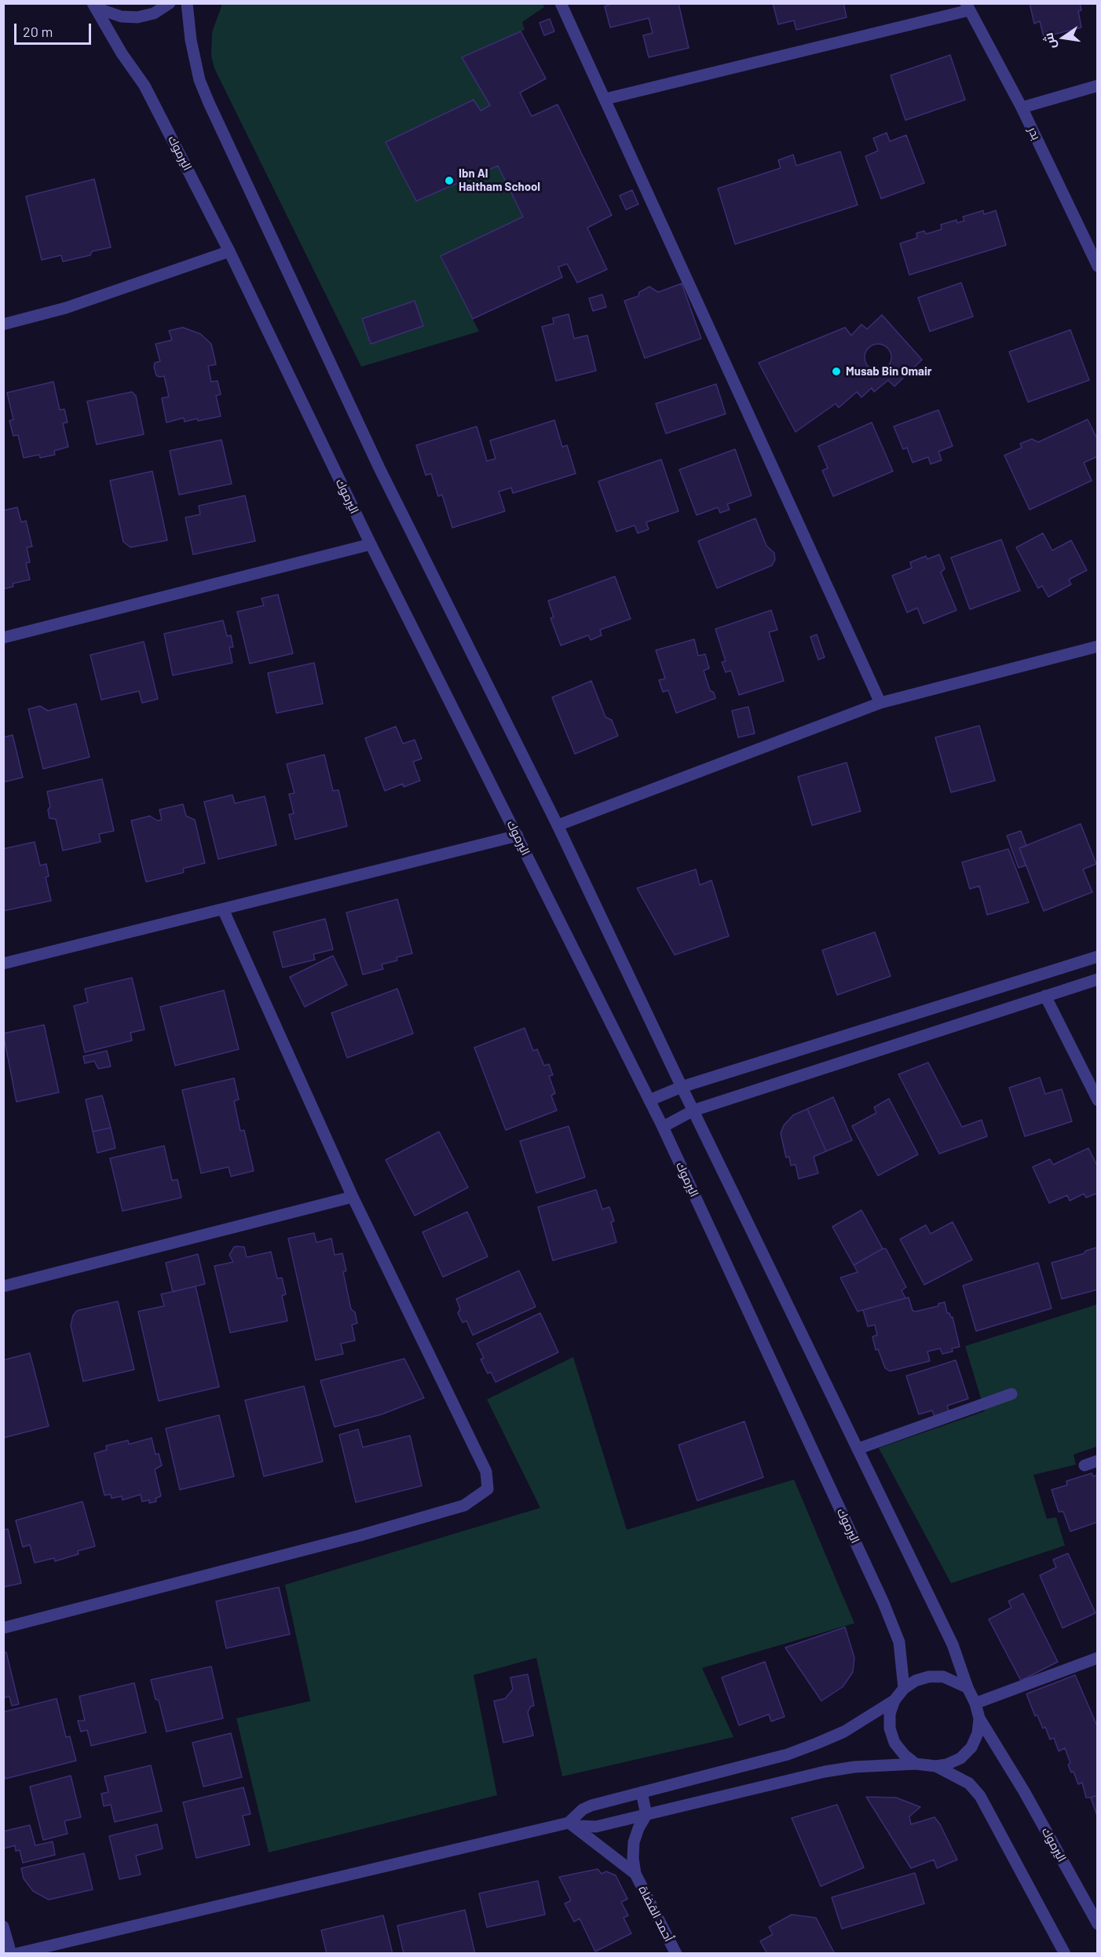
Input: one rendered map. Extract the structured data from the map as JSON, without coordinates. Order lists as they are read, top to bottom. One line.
{"streets":{"street":["بدر","اليرموك","أحمد القضاة"]},"places":["Ibn Al Haitham School","Musab Bin Omair"],"scale_bar":"20 m","north":"left"}
